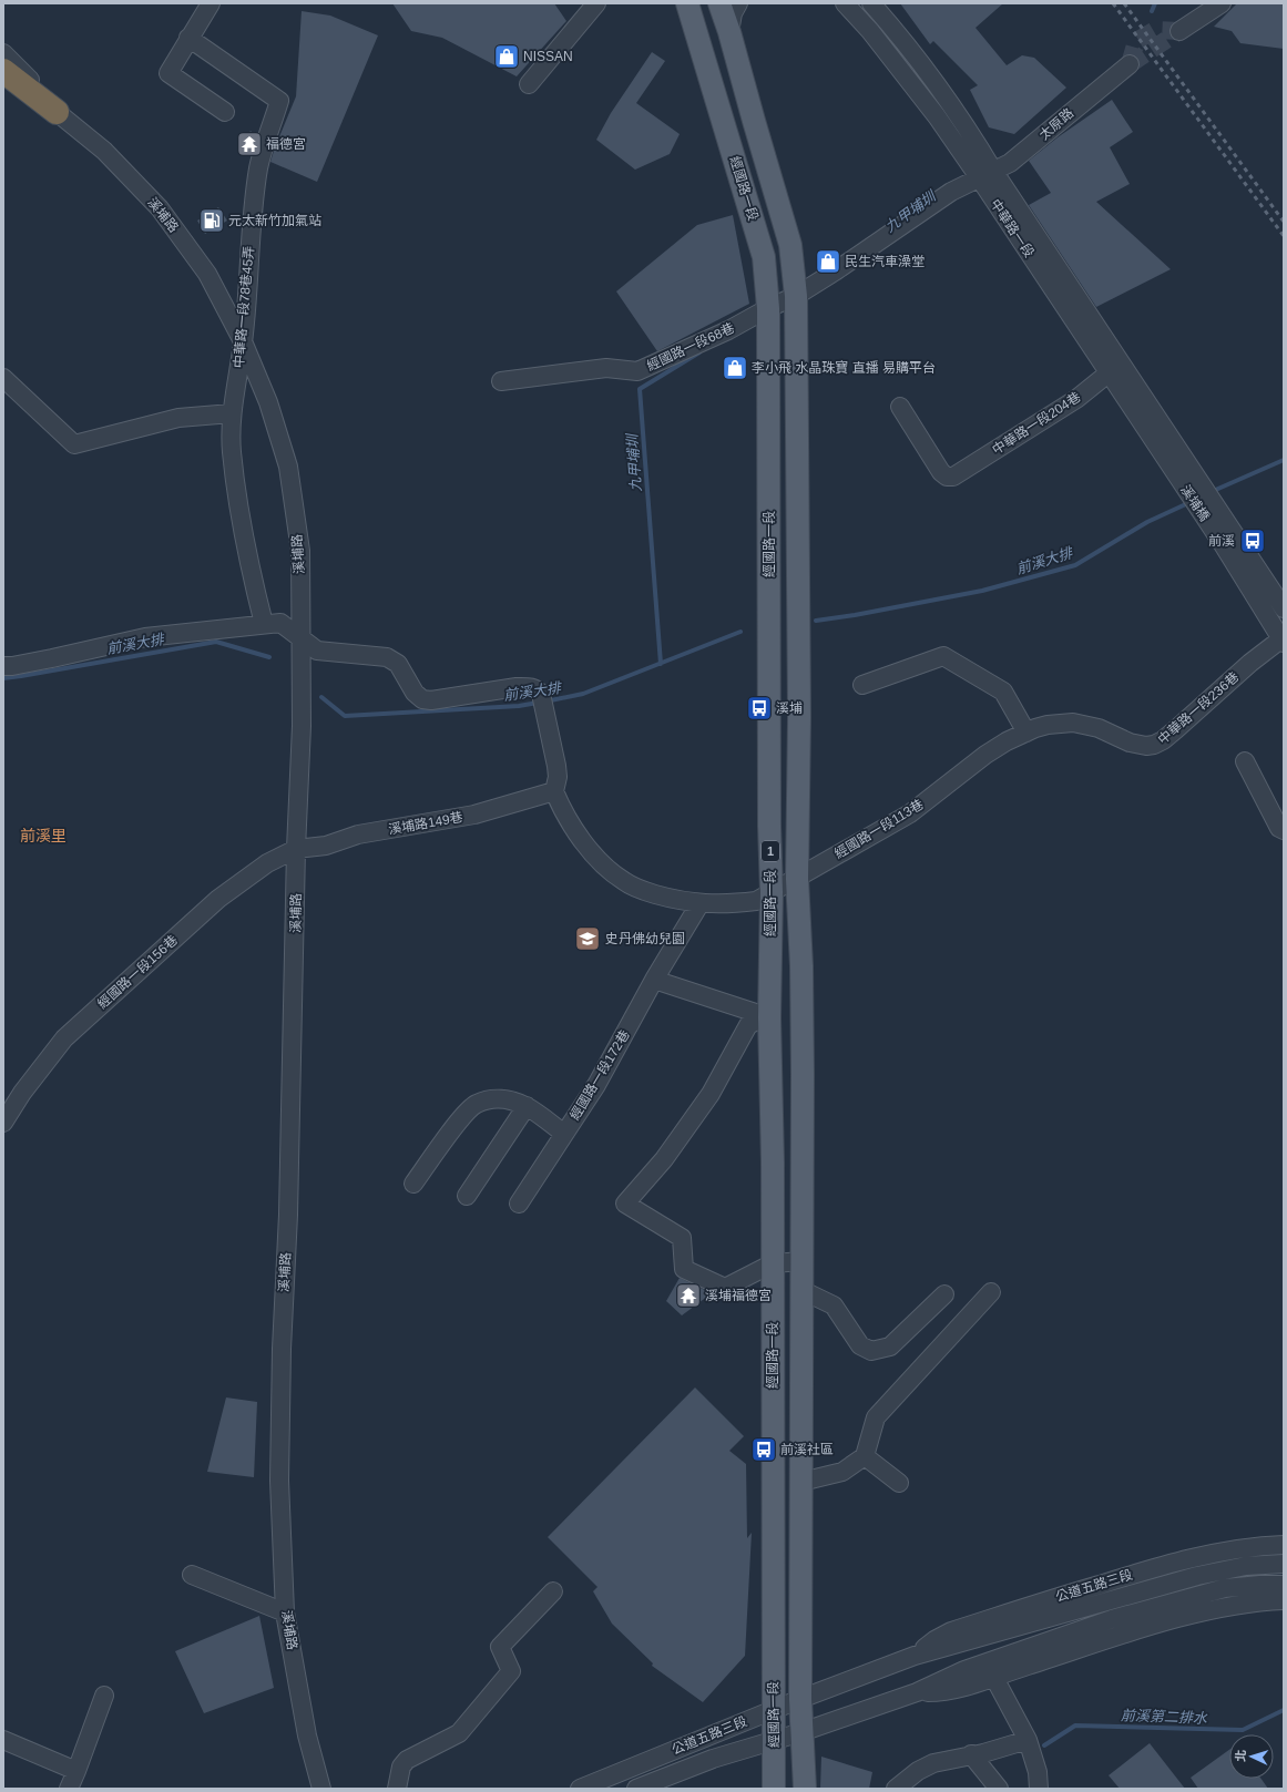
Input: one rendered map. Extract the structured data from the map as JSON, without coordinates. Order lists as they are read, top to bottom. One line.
{"streets":{"main road":["經國路一段","1"],"street":["太原路","溪埔路","中華路一段","中華路一段78巷45弄","經國路一段68巷","中華路一段204巷","溪埔橋","中華路一段236巷","溪埔路149巷","經國路一段113巷","經國路一段156巷","經國路一段172巷","公道五路三段"]},"crossings":[["太原路","經國路一段"],["太原路","中華路一段"],["太原路","經國路一段68巷"],["經國路一段","經國路一段68巷"],["經國路一段","經國路一段113巷"],["經國路一段","公道五路三段"],["溪埔路","中華路一段78巷45弄"],["溪埔路","溪埔路149巷"],["溪埔路","經國路一段156巷"],["中華路一段","中華路一段204巷"],["中華路一段","溪埔橋"],["中華路一段236巷","經國路一段113巷"],["溪埔路149巷","經國路一段156巷"]],"districts":["前溪里"],"water":["九甲埔圳","前溪大排","前溪第二排水"],"places":{"shop":["NISSAN","民生汽車澡堂","李小飛 水晶珠寶 直播 易購平台"],"temple":["福德宮","溪埔福德宮"],"fuel station":["元太新竹加氣站"],"bus stop":["前溪","溪埔","前溪社區"],"school or university":["史丹佛幼兒園"]},"north":"left"}
